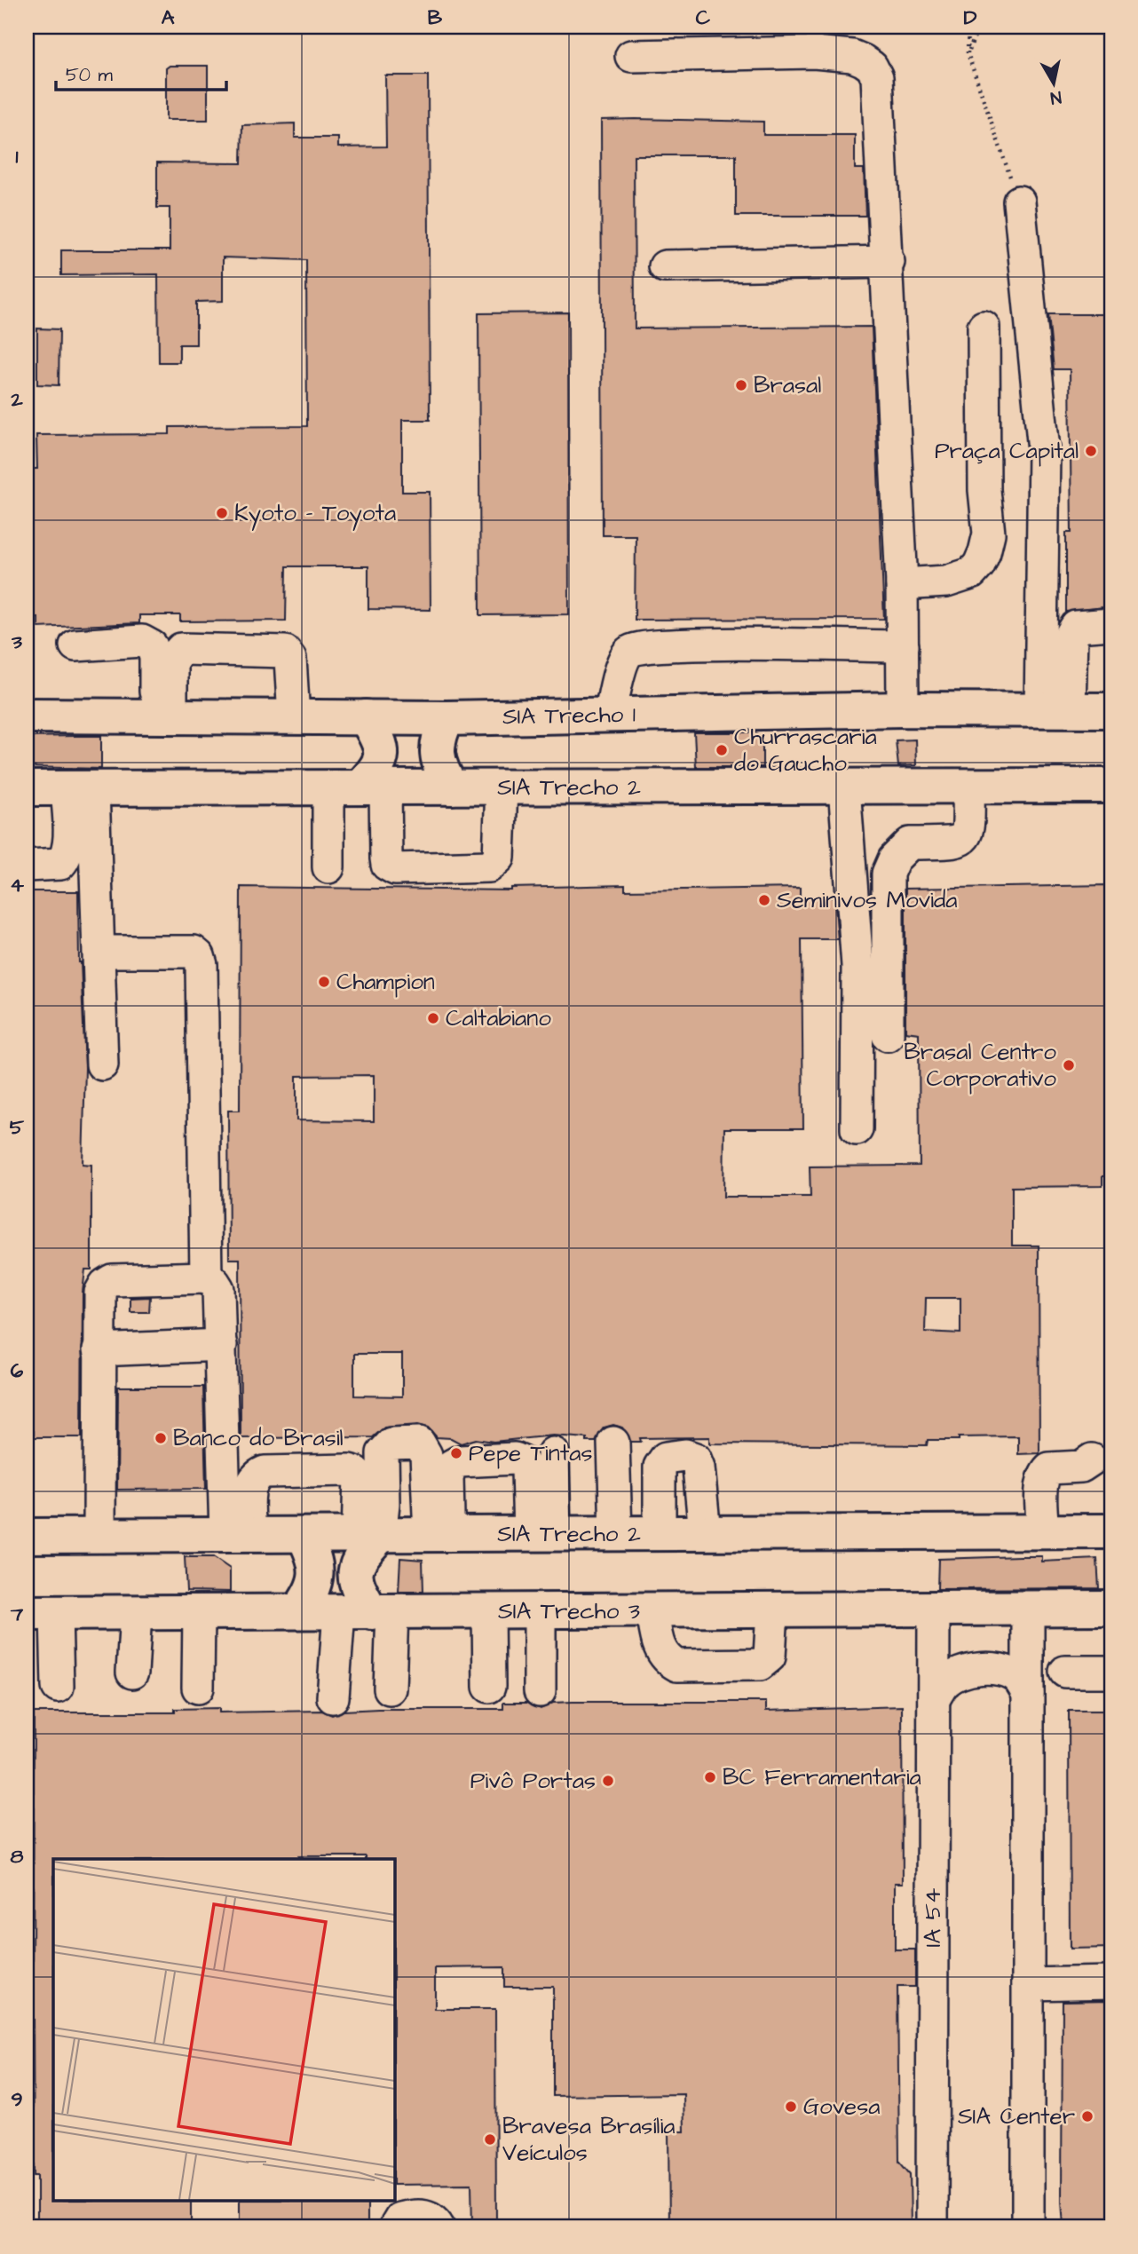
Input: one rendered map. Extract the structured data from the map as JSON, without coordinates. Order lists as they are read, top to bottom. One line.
{"streets":{"main road":["SIA Trecho 1","SIA Trecho 2","SIA Trecho 3"],"street":["IA 54"]},"crossings":[["SIA Trecho 3","IA 54"]],"places":["Brasal","Praça Capital","Kyoto - Toyota","Churrascaria do Gaucho","Seminivos Movida","Champion","Caltabiano","Brasal Centro Corporativo","Banco do Brasil","Pepe Tintas","BC Ferramentaria","Pivô Portas","Govesa","SIA Center","Bravesa Brasília Veículos"],"scale_bar":"50 m","north":"bottom","grid":{"columns":["A","B","C","D"],"rows":["1","2","3","4","5","6","7","8","9"]}}
